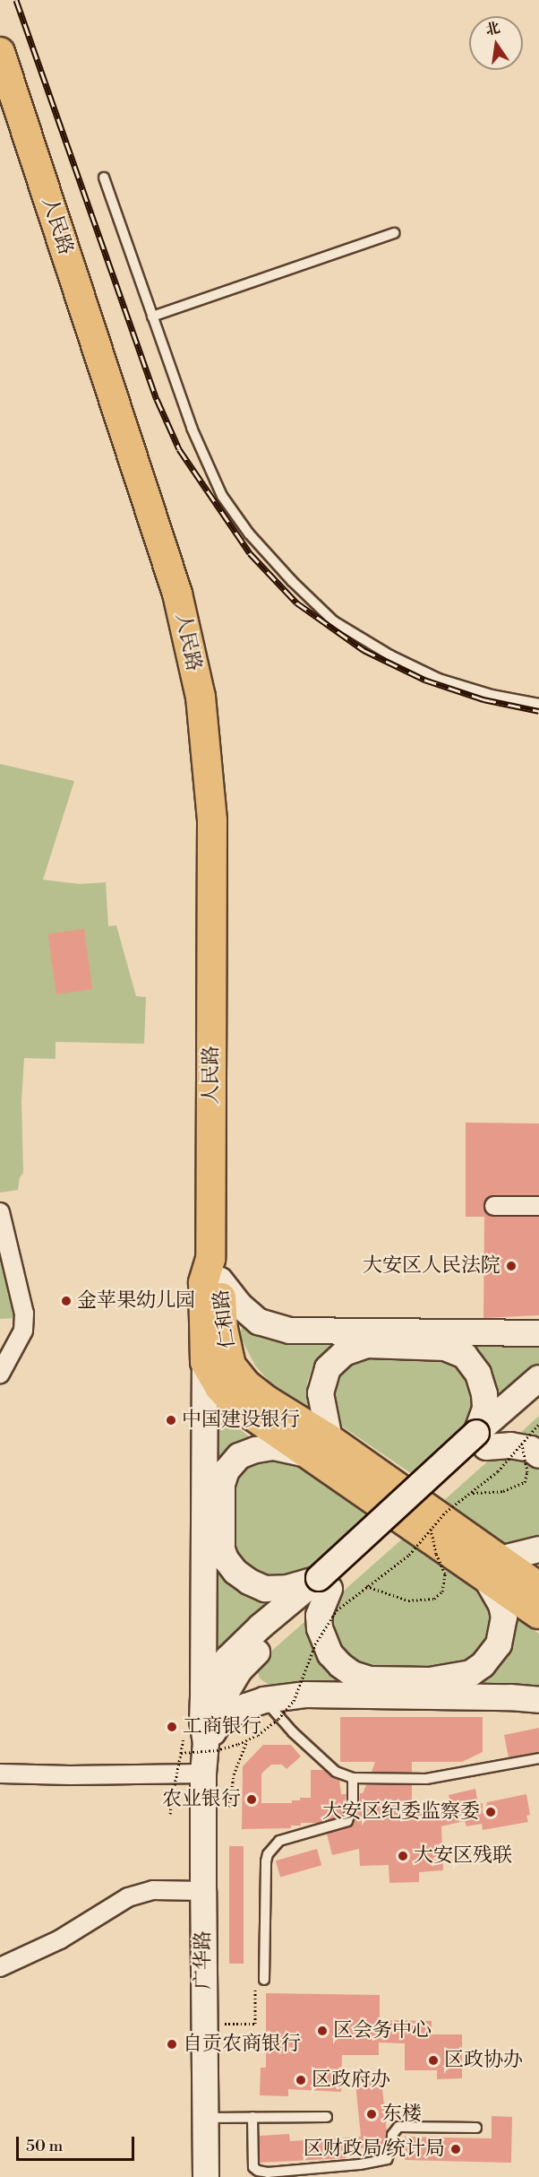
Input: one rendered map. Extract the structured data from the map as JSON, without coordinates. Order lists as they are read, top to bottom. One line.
{"streets":{"main road":["人民路","仁和路","广华路"]},"crossings":[["人民路","仁和路"]],"places":["大安区人民法院","金苹果幼儿园","中国建设银行","工商银行","农业银行","大安区纪委监察委","大安区残联","区会务中心","自贡农商银行","区政协办","区政府办","东楼","区财政局/统计局"],"scale_bar":"50 m","north":"top"}
